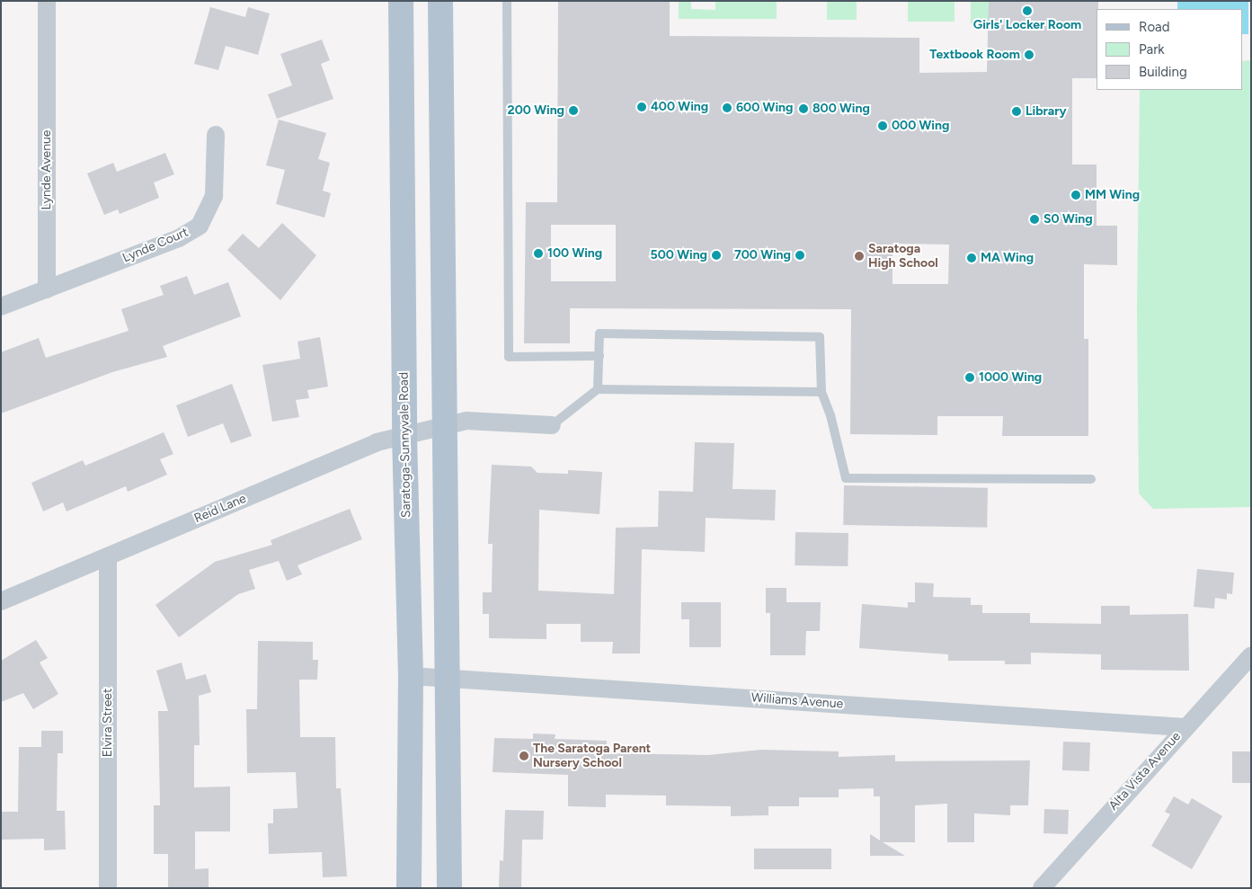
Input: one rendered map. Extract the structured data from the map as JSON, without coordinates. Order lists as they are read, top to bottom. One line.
{"streets":{"main road":["Saratoga-Sunnyvale Road"],"street":["Lynde Avenue","Lynde Court","Reid Lane","Williams Avenue","Elvira Street","Alta Vista Avenue"]},"crossings":[["Lynde Avenue","Lynde Court"],["Saratoga-Sunnyvale Road","Reid Lane"],["Saratoga-Sunnyvale Road","Williams Avenue"],["Reid Lane","Elvira Street"],["Williams Avenue","Alta Vista Avenue"]],"places":["Girls' Locker Room","Textbook Room","400 Wing","600 Wing","800 Wing","200 Wing","Library","000 Wing","MM Wing","S0 Wing","100 Wing","500 Wing","700 Wing","Saratoga High School","MA Wing","1000 Wing","The Saratoga Parent Nursery School"],"legend":["Road","Park","Building"]}
